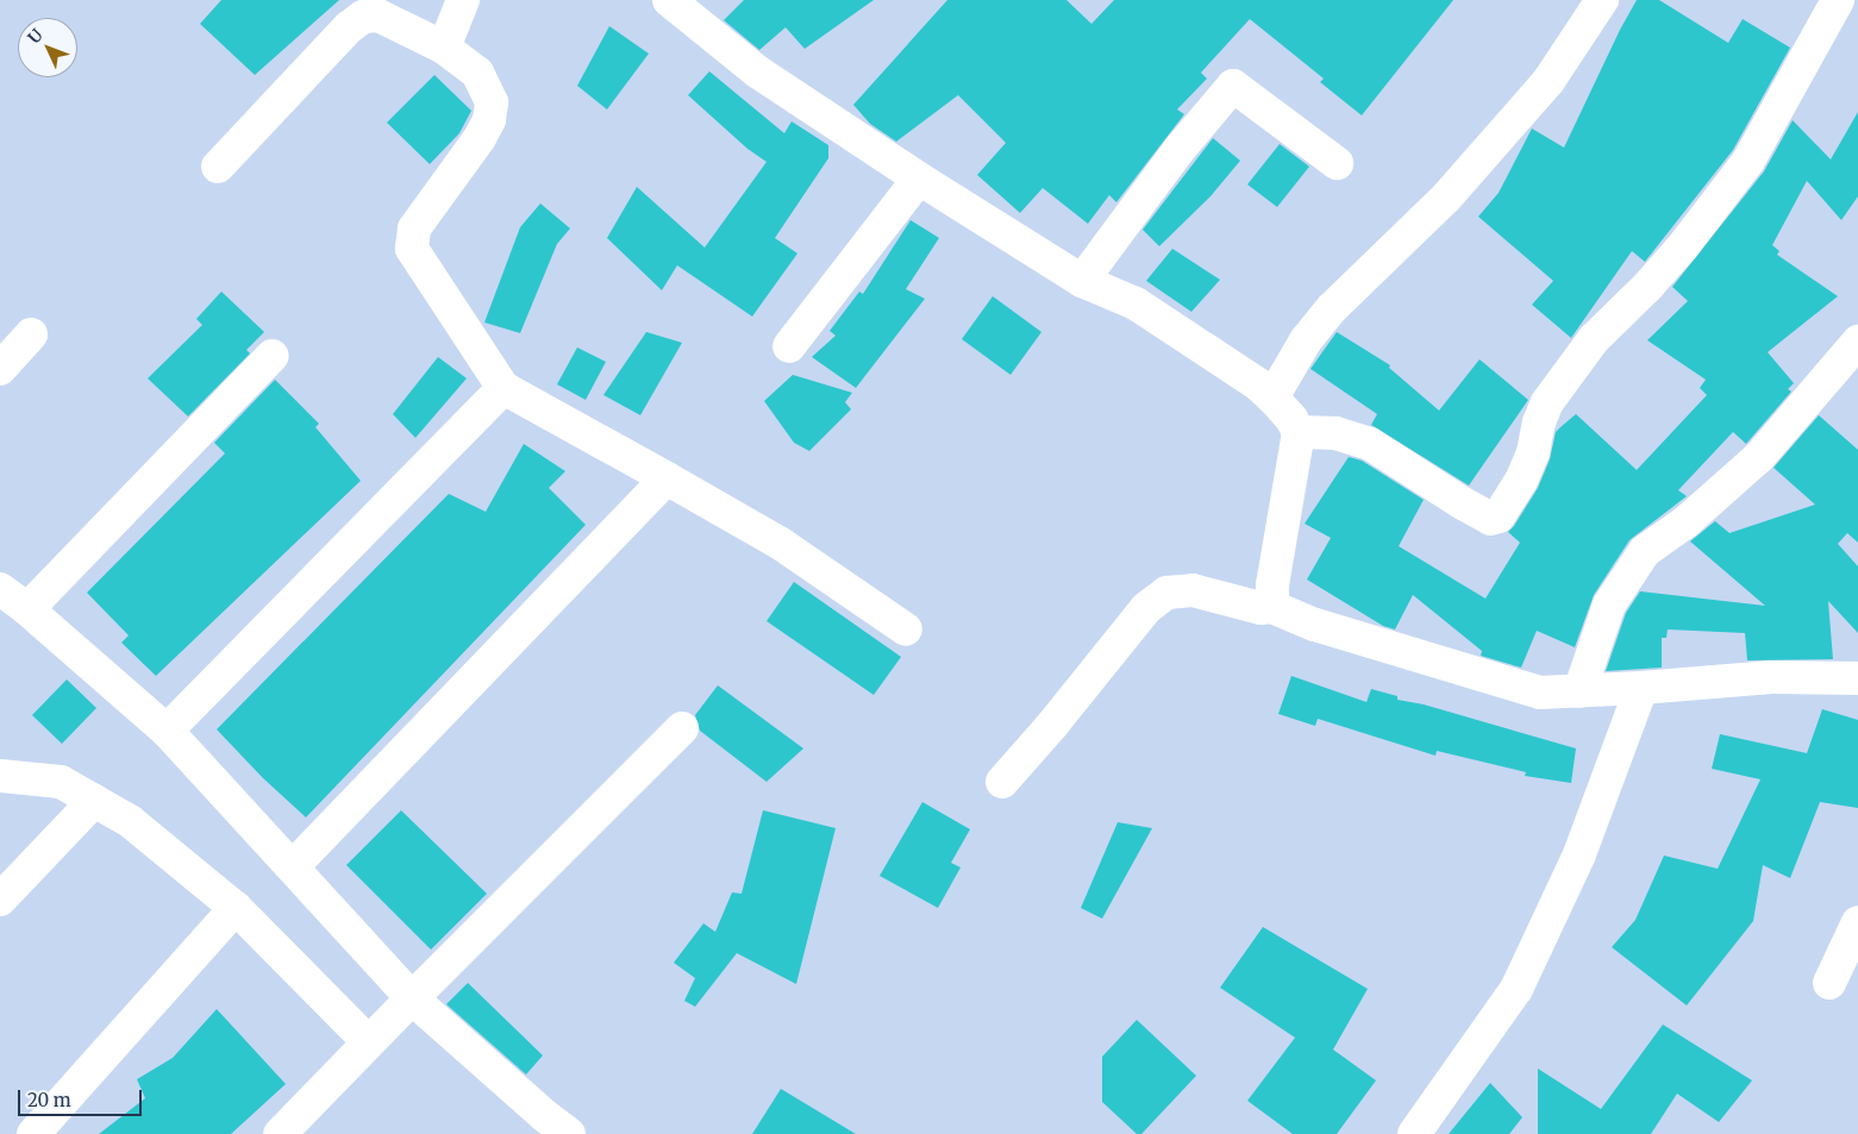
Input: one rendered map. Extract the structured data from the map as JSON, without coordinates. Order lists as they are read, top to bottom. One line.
{"scale_bar":"20 m","north":"top left"}
